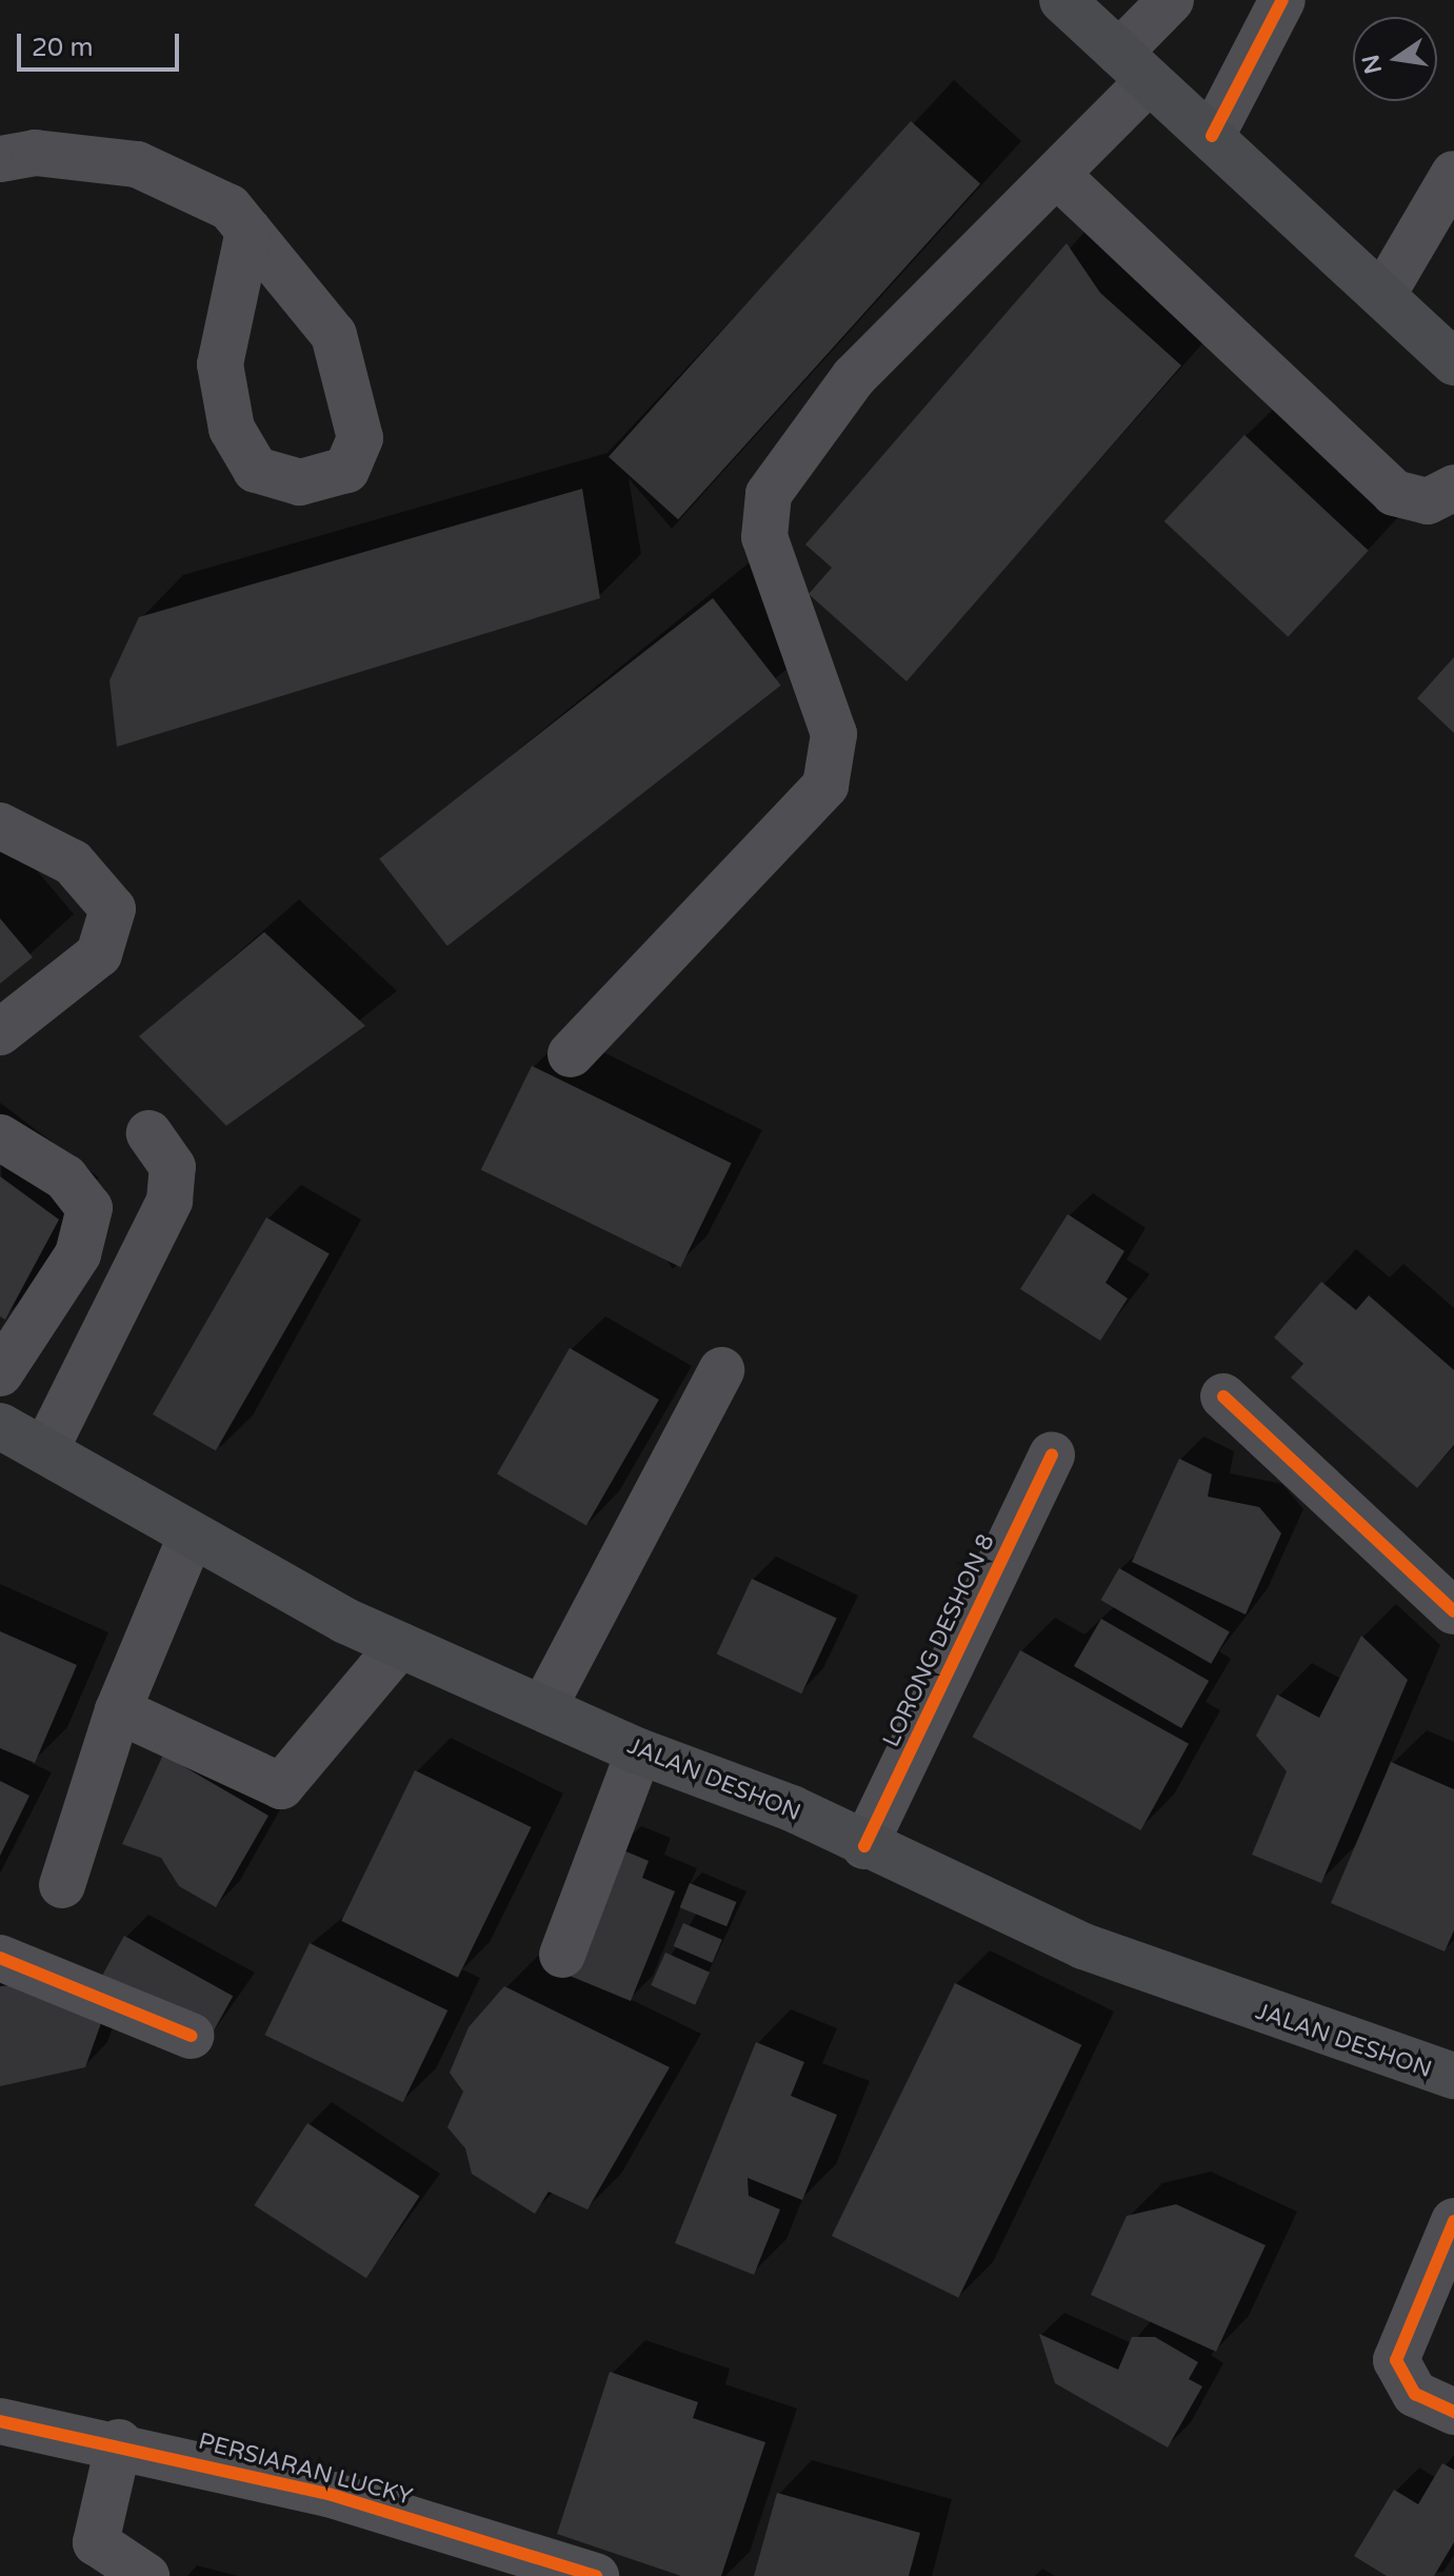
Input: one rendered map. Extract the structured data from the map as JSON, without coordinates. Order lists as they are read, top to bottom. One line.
{"streets":{"main road":["JALAN DESHON"],"street":["LORONG DESHON 8","PERSIARAN LUCKY"]},"crossings":[["LORONG DESHON 8","JALAN DESHON"]],"scale_bar":"20 m","north":"left"}
